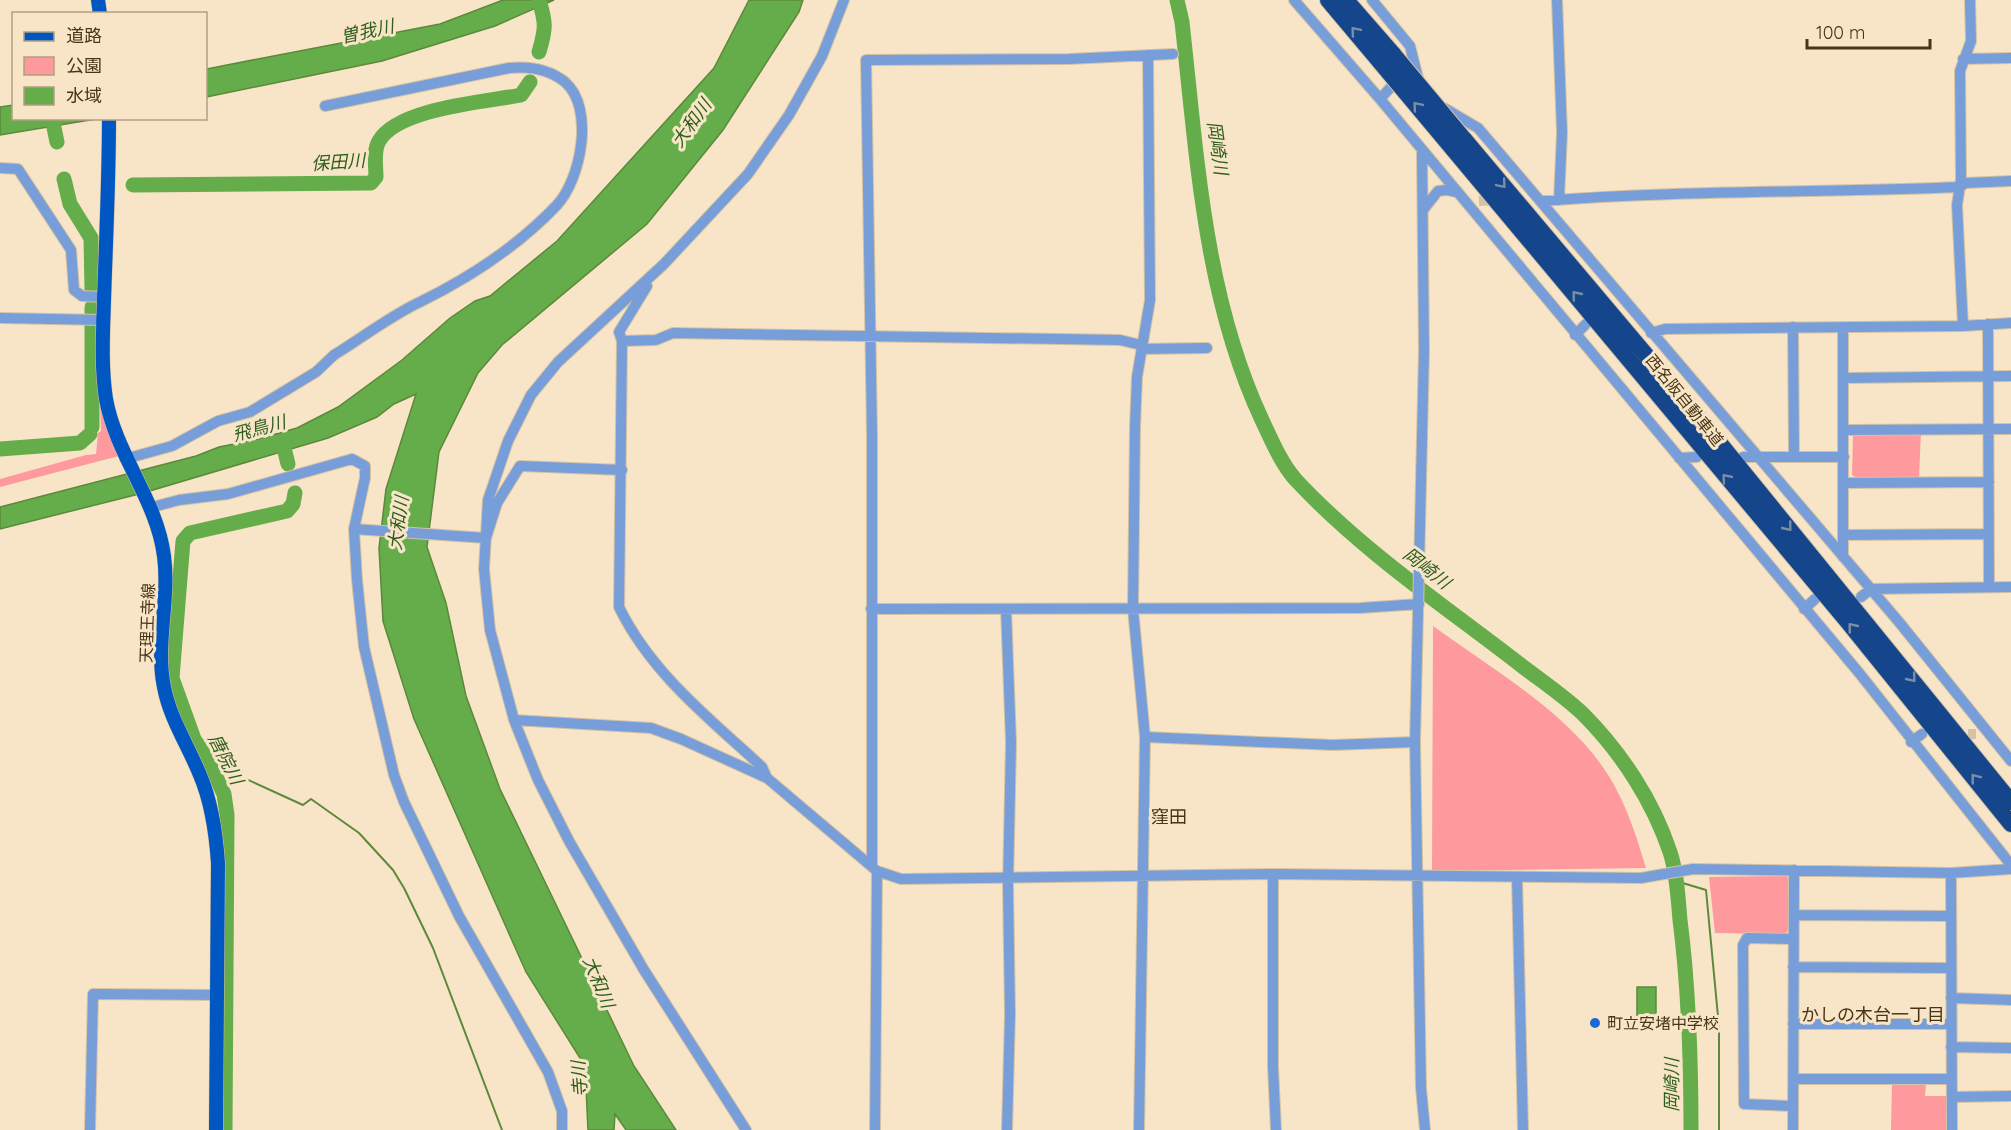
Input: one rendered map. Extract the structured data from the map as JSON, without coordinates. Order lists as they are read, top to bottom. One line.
{"streets":{"highway":["西名阪自動車道"],"main road":["天理王寺線"]},"districts":["窪田","かしの木台一丁目"],"water":["曽我川","大和川","岡崎川","保田川","飛鳥川","唐院川","寺川"],"places":["町立安堵中学校"],"legend":["道路","公園","水域"],"scale_bar":"100 m"}
